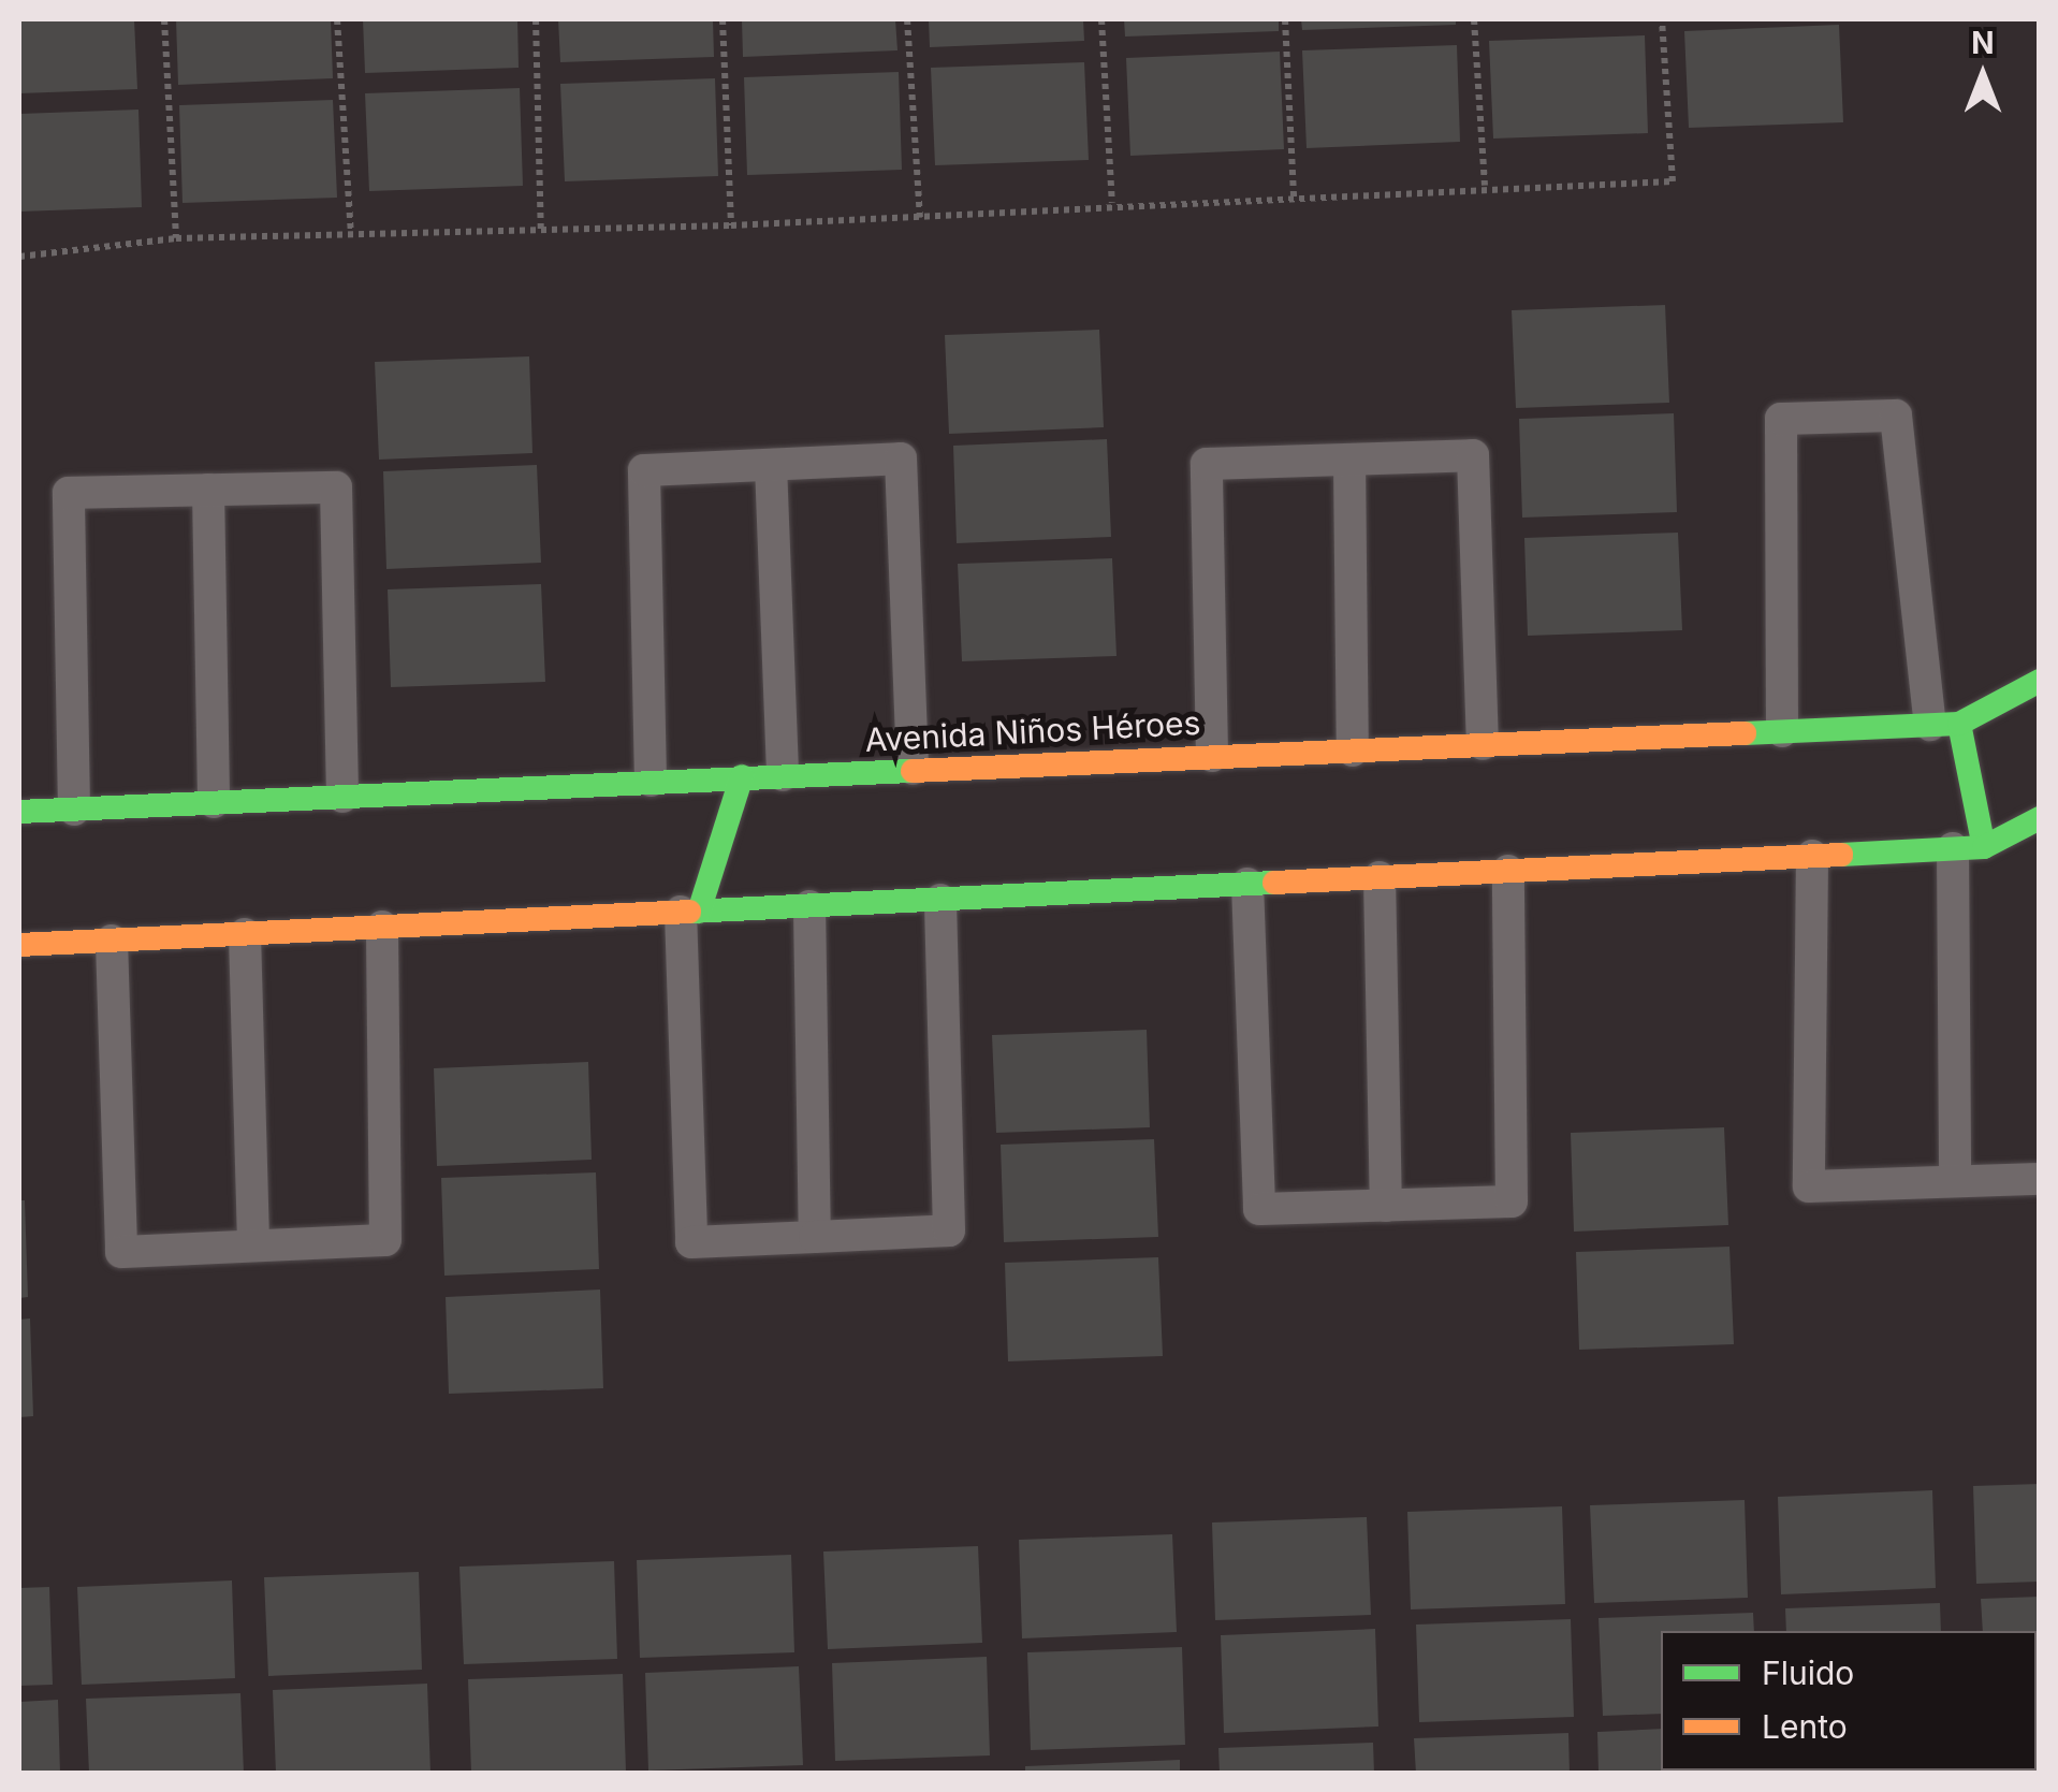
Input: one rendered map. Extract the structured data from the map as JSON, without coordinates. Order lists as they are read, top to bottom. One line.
{"streets":{"main road":["Avenida Niños Héroes"]},"legend":["Fluido","Lento"],"north":"top"}
